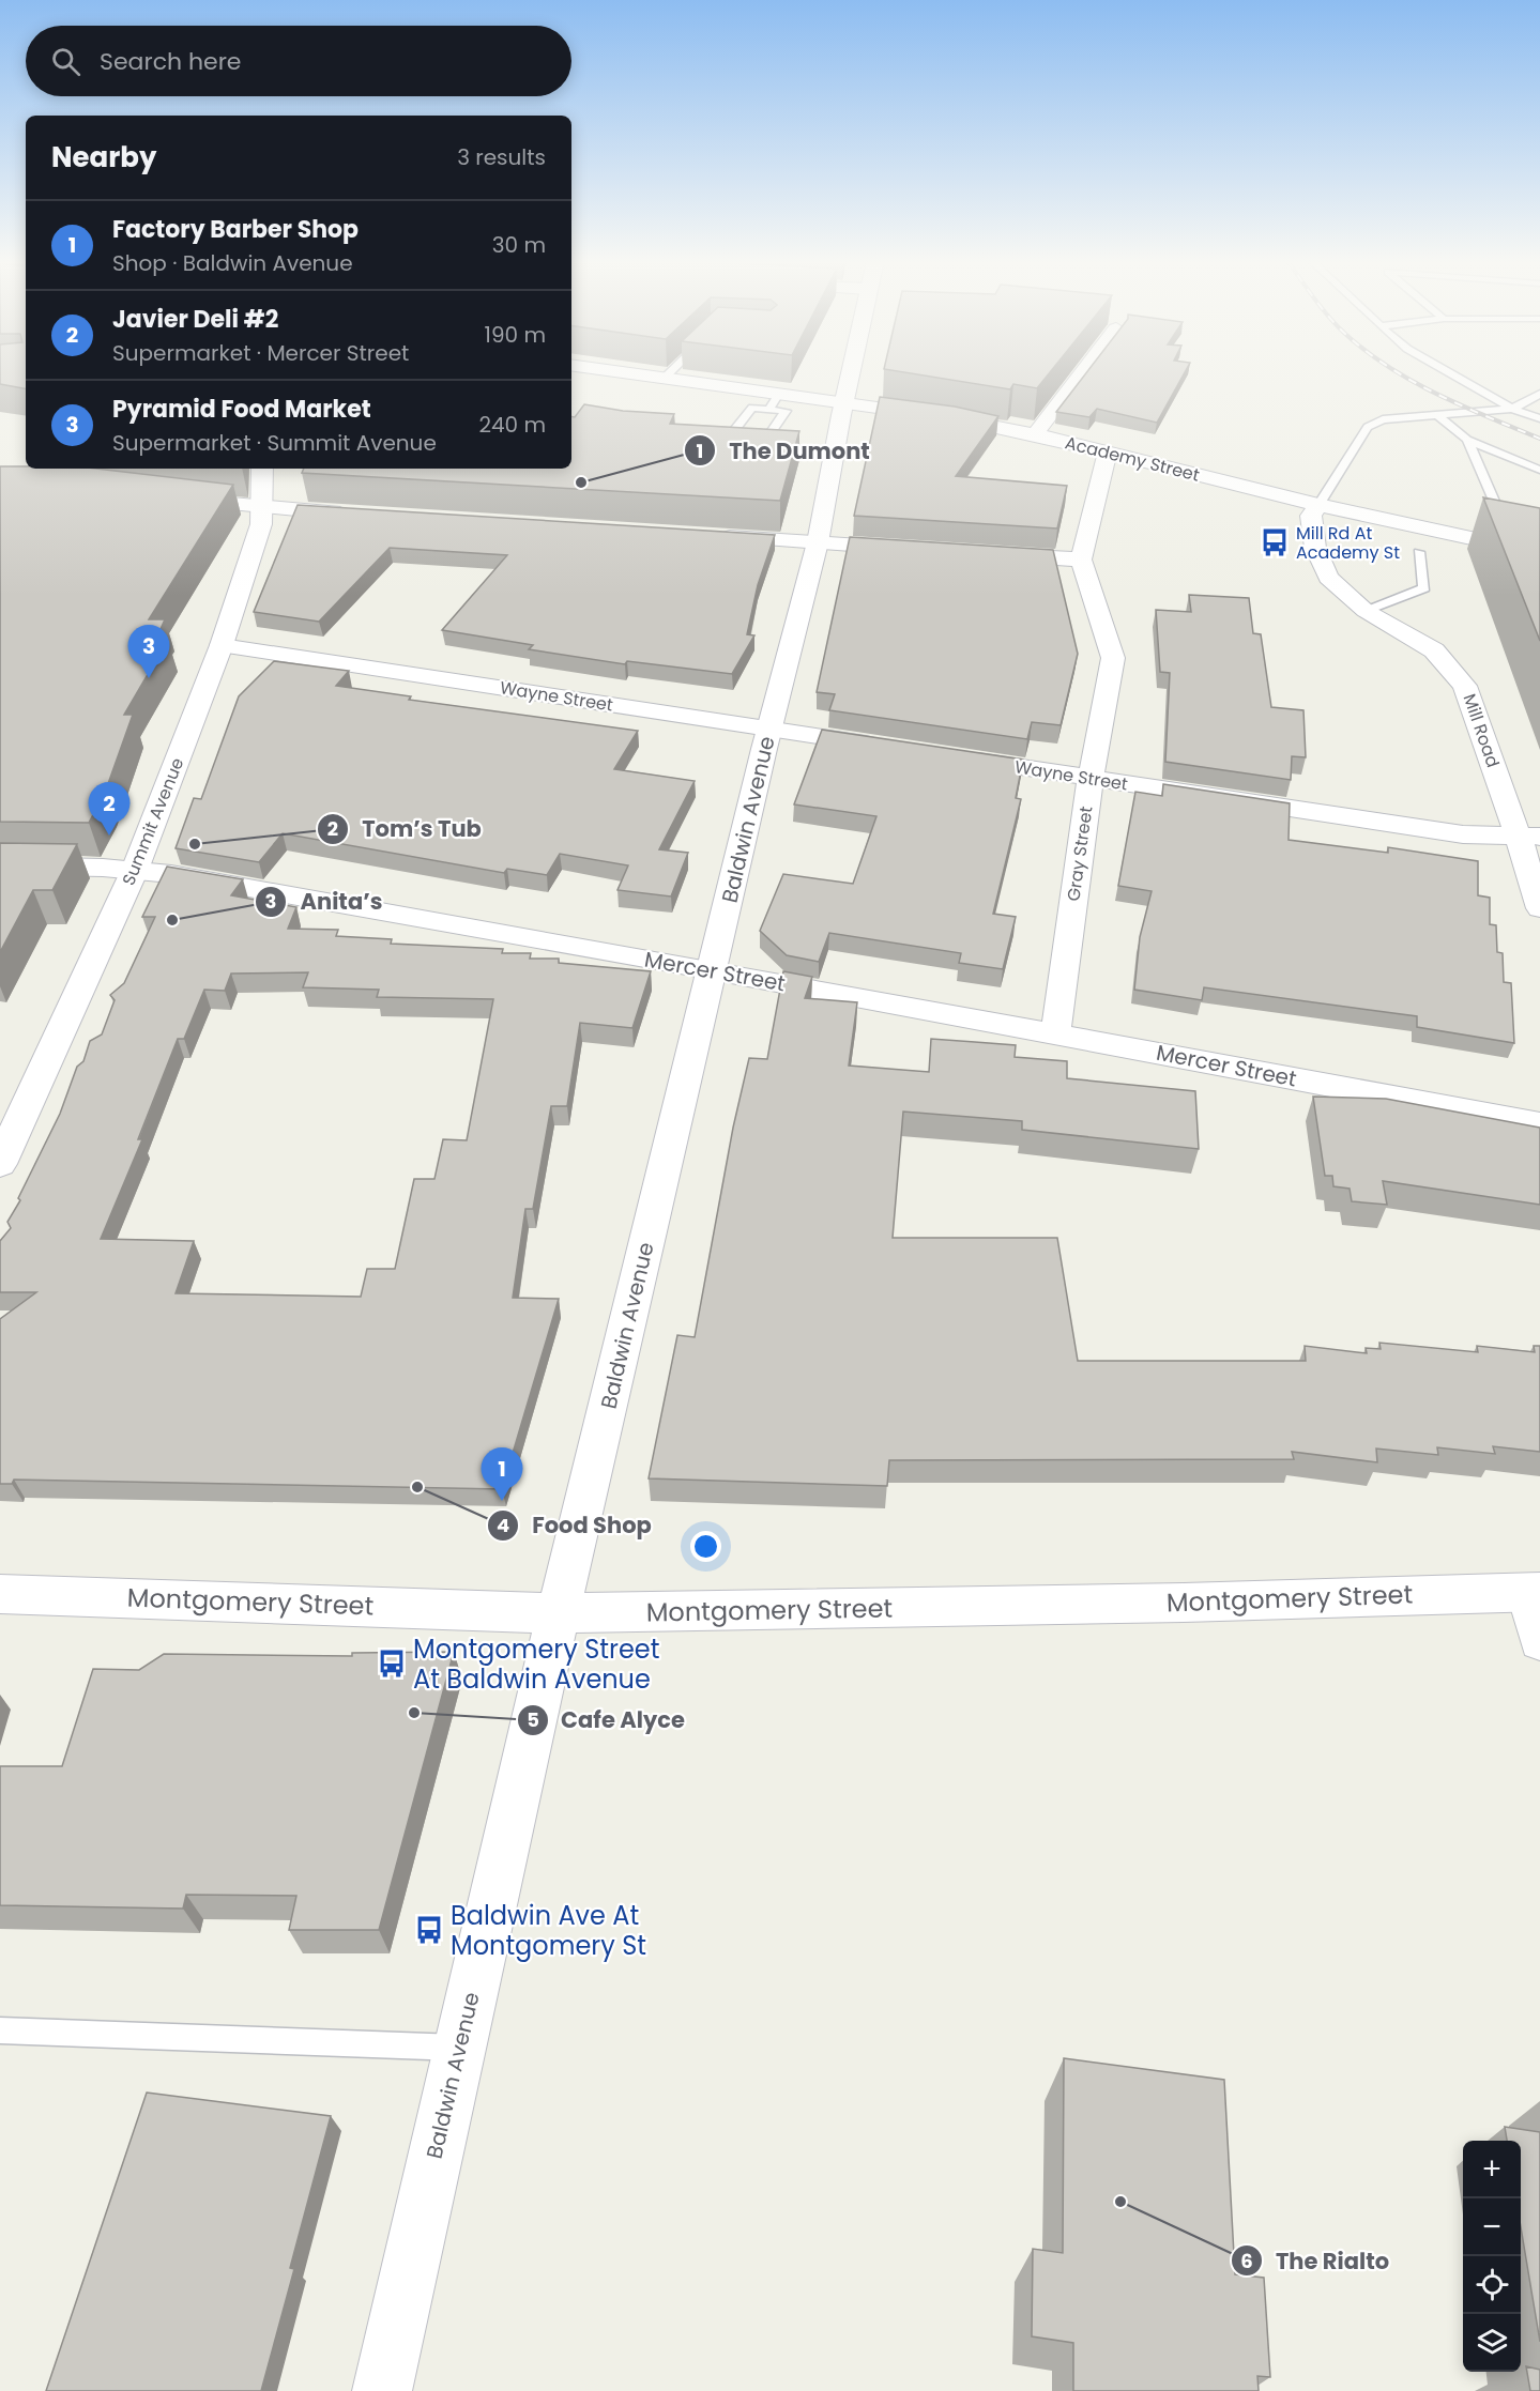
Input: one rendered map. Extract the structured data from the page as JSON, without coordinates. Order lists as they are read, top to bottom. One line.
{"streets":{"street":["Academy Street","Wayne Street","Mill Road","Baldwin Avenue","Summit Avenue","Gray Street","Mercer Street","Montgomery Street"]},"crossings":[["Academy Street","Mill Road"],["Academy Street","Baldwin Avenue"],["Wayne Street","Mill Road"],["Wayne Street","Baldwin Avenue"],["Wayne Street","Summit Avenue"],["Wayne Street","Gray Street"],["Baldwin Avenue","Mercer Street"],["Baldwin Avenue","Montgomery Street"],["Summit Avenue","Mercer Street"],["Gray Street","Mercer Street"]],"places":{"other":["The Dumont","Tom’s Tub","Anita’s","Food Shop","Cafe Alyce","The Rialto"],"bus stop":["Mill Rd At Academy St","Montgomery Street At Baldwin Avenue","Baldwin Ave At Montgomery St"]},"page":{"search":"Search here","heading":["Nearby","3 results"],"list":[{"mark":"1","name":"Factory Barber Shop","note":"Shop · Baldwin Avenue","value":"30 m"},{"mark":"2","name":"Javier Deli #2","note":"Supermarket · Mercer Street","value":"190 m"},{"mark":"3","name":"Pyramid Food Market","note":"Supermarket · Summit Avenue","value":"240 m"}],"pins":["3","2","1"],"map_buttons":["+","−"]}}
